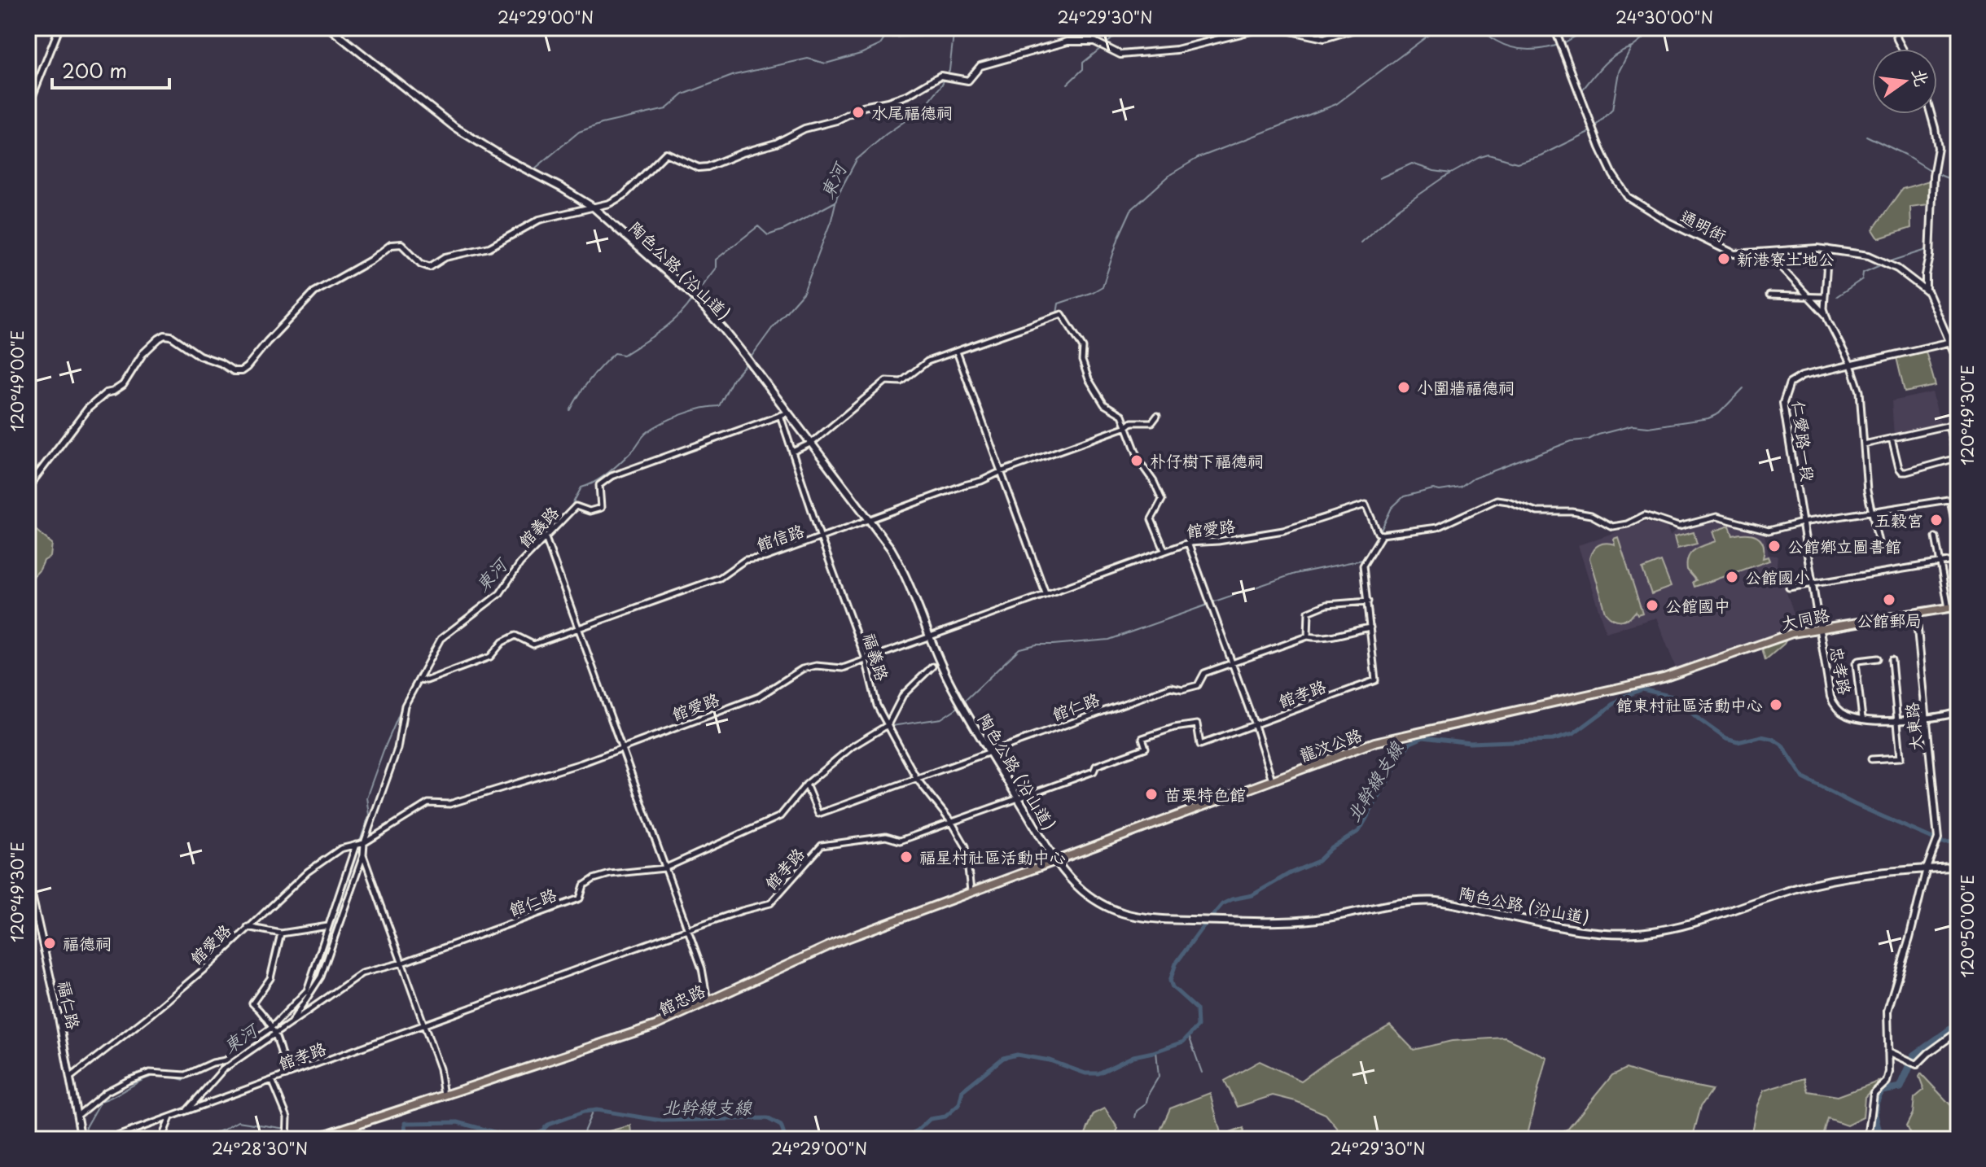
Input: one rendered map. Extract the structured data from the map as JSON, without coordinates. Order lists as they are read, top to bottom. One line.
{"streets":{"main road":["陶色公路 (沿山道)","大同路","龍汶公路","館忠路"],"street":["通明街","仁愛路一段","館義路","館愛路","館信路","福義路","忠孝路","館孝路","館仁路","大東路","福仁路"]},"crossings":[["陶色公路 (沿山道)","館義路"],["陶色公路 (沿山道)","館愛路"],["陶色公路 (沿山道)","館信路"],["陶色公路 (沿山道)","館孝路"],["陶色公路 (沿山道)","館仁路"],["陶色公路 (沿山道)","大東路"],["陶色公路 (沿山道)","龍汶公路"],["陶色公路 (沿山道)","館忠路"],["仁愛路一段","大同路"],["仁愛路一段","忠孝路"],["館義路","館愛路"],["館義路","館信路"],["館義路","福義路"],["館愛路","福義路"],["館愛路","福仁路"],["館信路","福義路"],["大同路","忠孝路"],["大同路","大東路"],["大同路","龍汶公路"],["福義路","館孝路"],["福義路","館仁路"],["福義路","館忠路"],["忠孝路","大東路"],["館孝路","館仁路"],["龍汶公路","館忠路"]],"water":["東河","北幹線支線"],"places":["水尾福德祠","新港寮土地公","小圍牆福德祠","朴仔樹下福德祠","五穀宮","公館鄉立圖書館","公館國小","公館郵局","公館國中","館東村社區活動中心","苗栗特色館","福星村社區活動中心","福德祠"],"scale_bar":"200 m","north":"right","coordinates":["24°29'00\"N","24°29'30\"N","24°30'00\"N","120°49'00\"E","120°49'30\"E","120°50'00\"E","24°28'30\"N"]}
